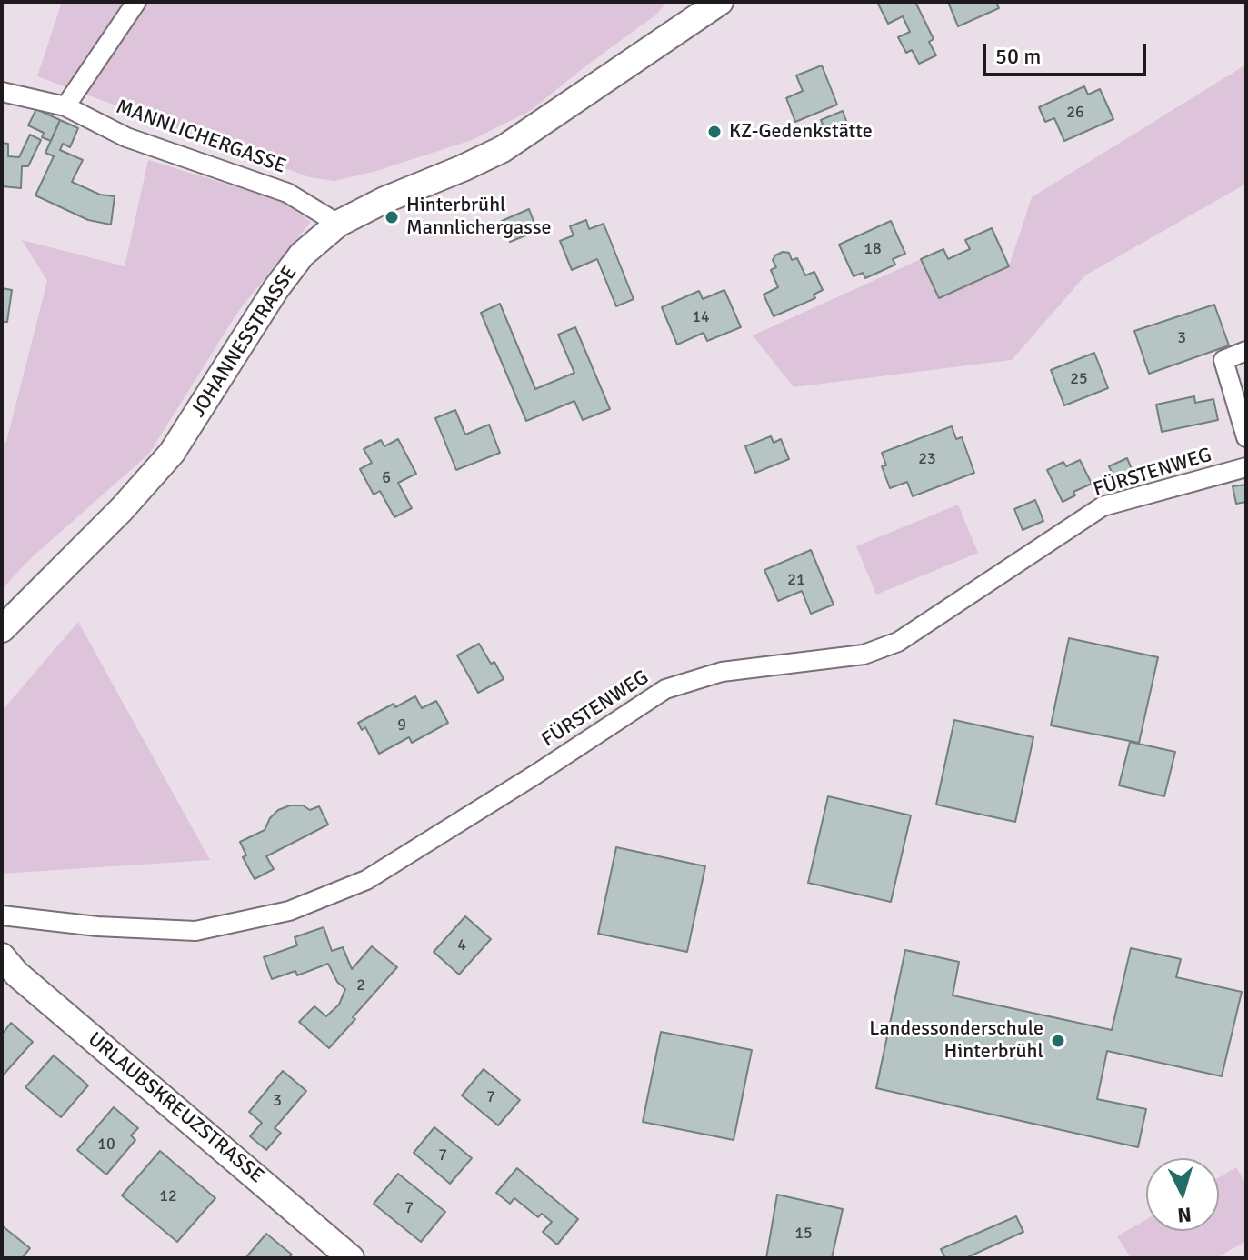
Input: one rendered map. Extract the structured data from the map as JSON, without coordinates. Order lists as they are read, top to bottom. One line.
{"streets":{"main road":["JOHANNESSTRASSE","URLAUBSKREUZSTRASSE"],"street":["MANNLICHERGASSE","FÜRSTENWEG"]},"crossings":[["MANNLICHERGASSE","JOHANNESSTRASSE"]],"places":["KZ-Gedenkstätte","Hinterbrühl Mannlichergasse","Landessonderschule Hinterbrühl"],"house_numbers":["26","18","14","3","25","23","6","21","9","4","2","7","3","10","7","12","7","15"],"scale_bar":"50 m","north":"bottom"}
